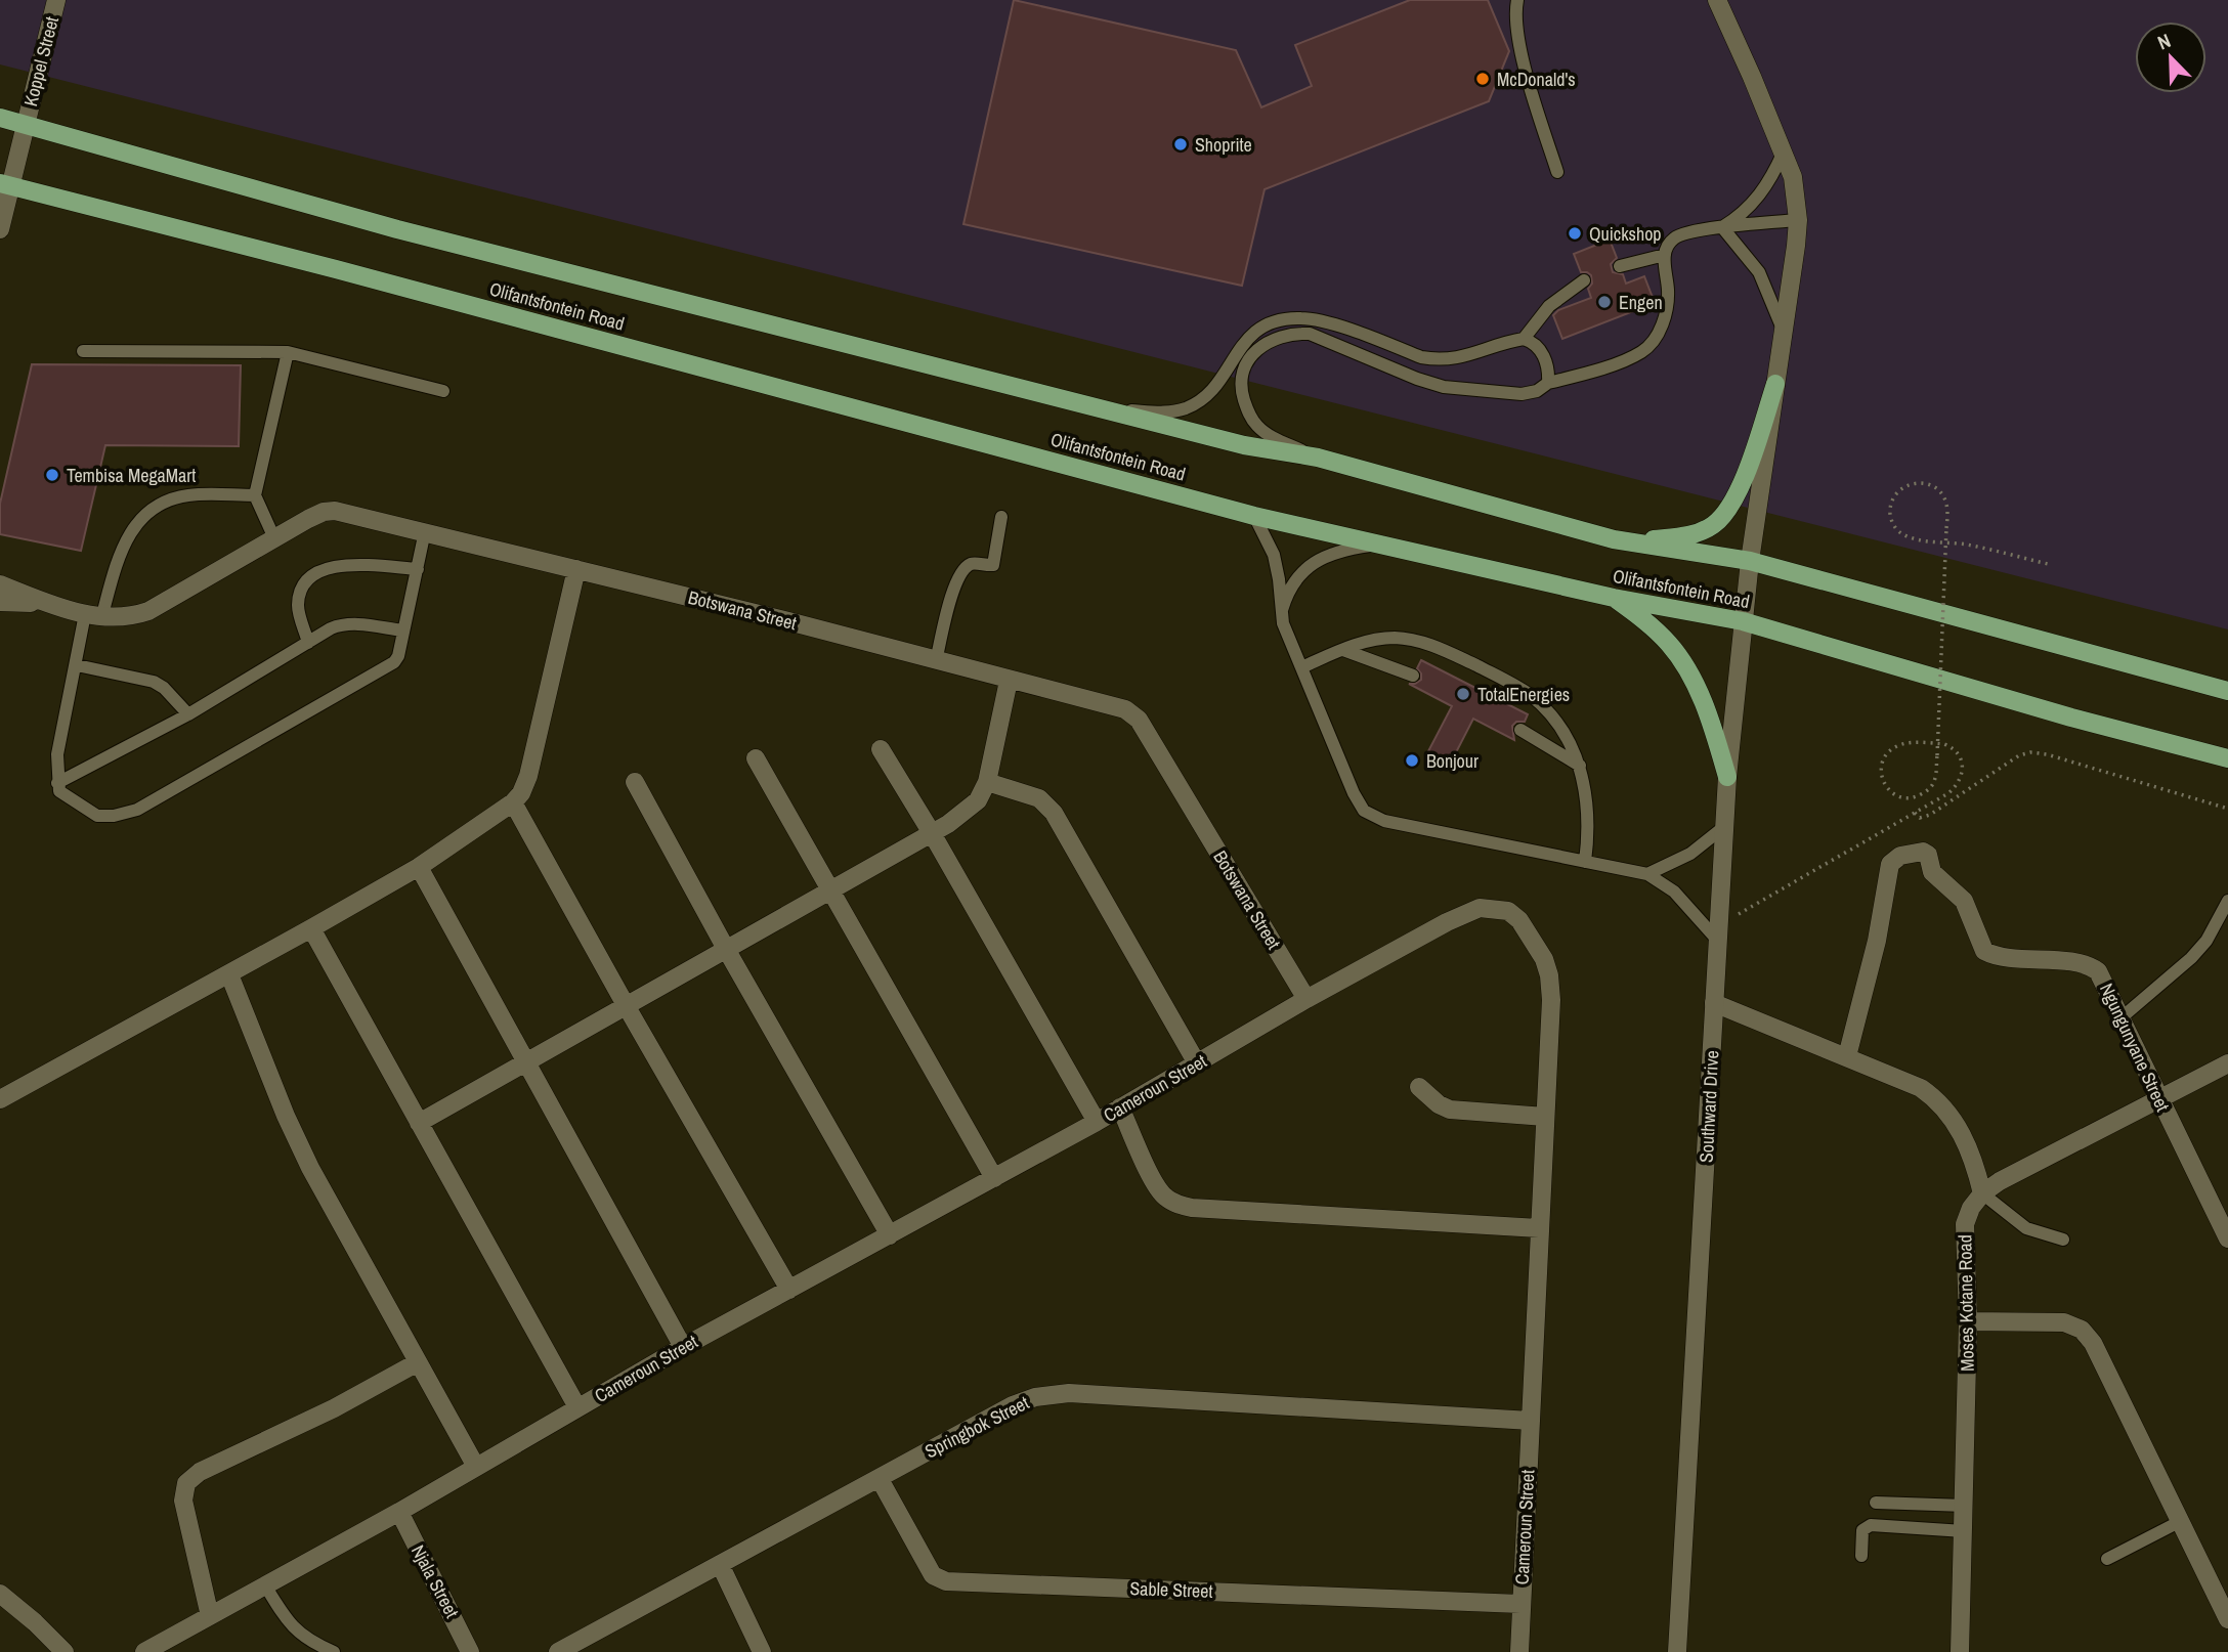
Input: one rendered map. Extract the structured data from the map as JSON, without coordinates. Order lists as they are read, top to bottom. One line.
{"streets":{"main road":["Olifantsfontein Road"],"street":["Koppel Street","Botswana Street","Ngungunyane Street","Cameroun Street","Southward Drive","Moses Kotane Road","Springbok Street","Njala Street","Sable Street"]},"crossings":[["Koppel Street","Olifantsfontein Road"],["Olifantsfontein Road","Southward Drive"],["Botswana Street","Cameroun Street"],["Ngungunyane Street","Moses Kotane Road"],["Cameroun Street","Springbok Street"],["Cameroun Street","Njala Street"],["Cameroun Street","Sable Street"],["Springbok Street","Sable Street"]],"places":["McDonald's","Shoprite","Quickshop","Engen","Tembisa MegaMart","TotalEnergies","Bonjour"],"north":"top left"}
